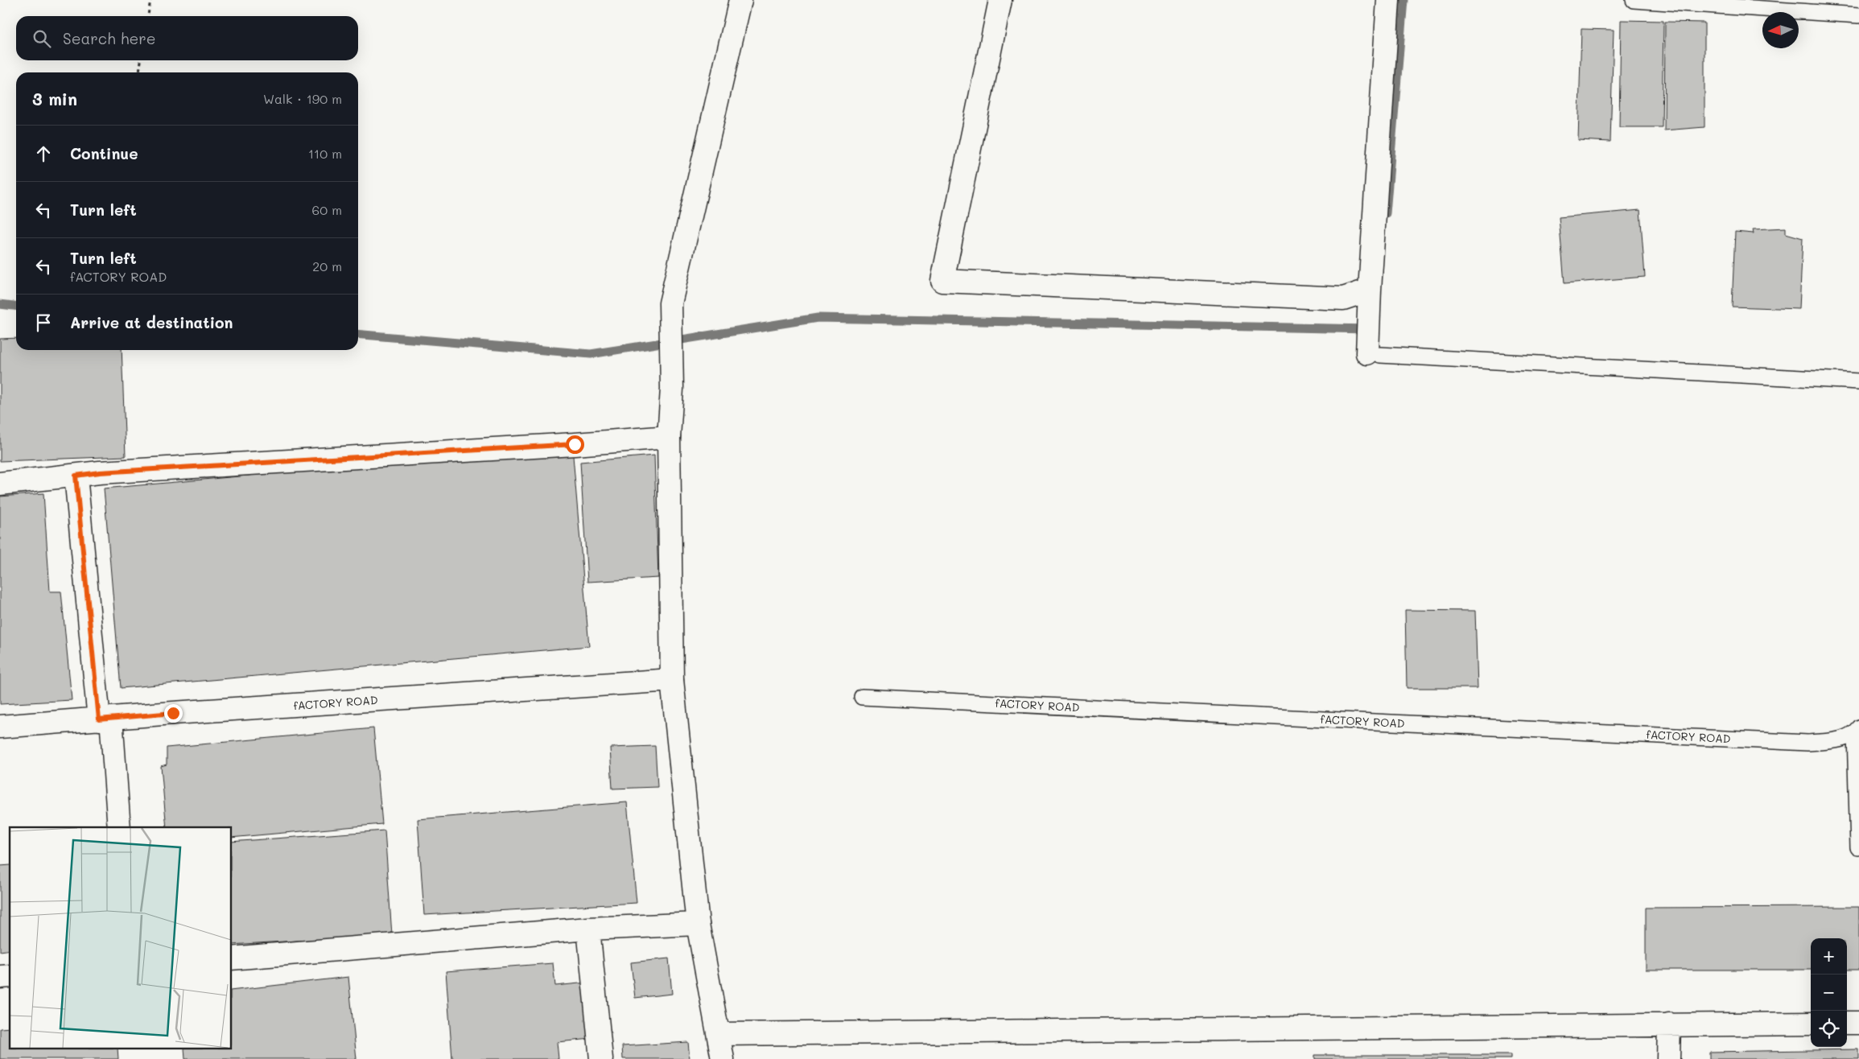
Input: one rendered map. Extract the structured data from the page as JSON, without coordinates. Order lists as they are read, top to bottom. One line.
{"streets":{"street":["fACTORY ROAD"]},"north":"left","page":{"search":"Search here","heading":["3 min","Walk · 190 m"],"list":[["Continue","110 m"],["Turn left","60 m"],["Turn left","fACTORY ROAD","20 m"],"Arrive at destination"],"map_buttons":["+","−"]}}
